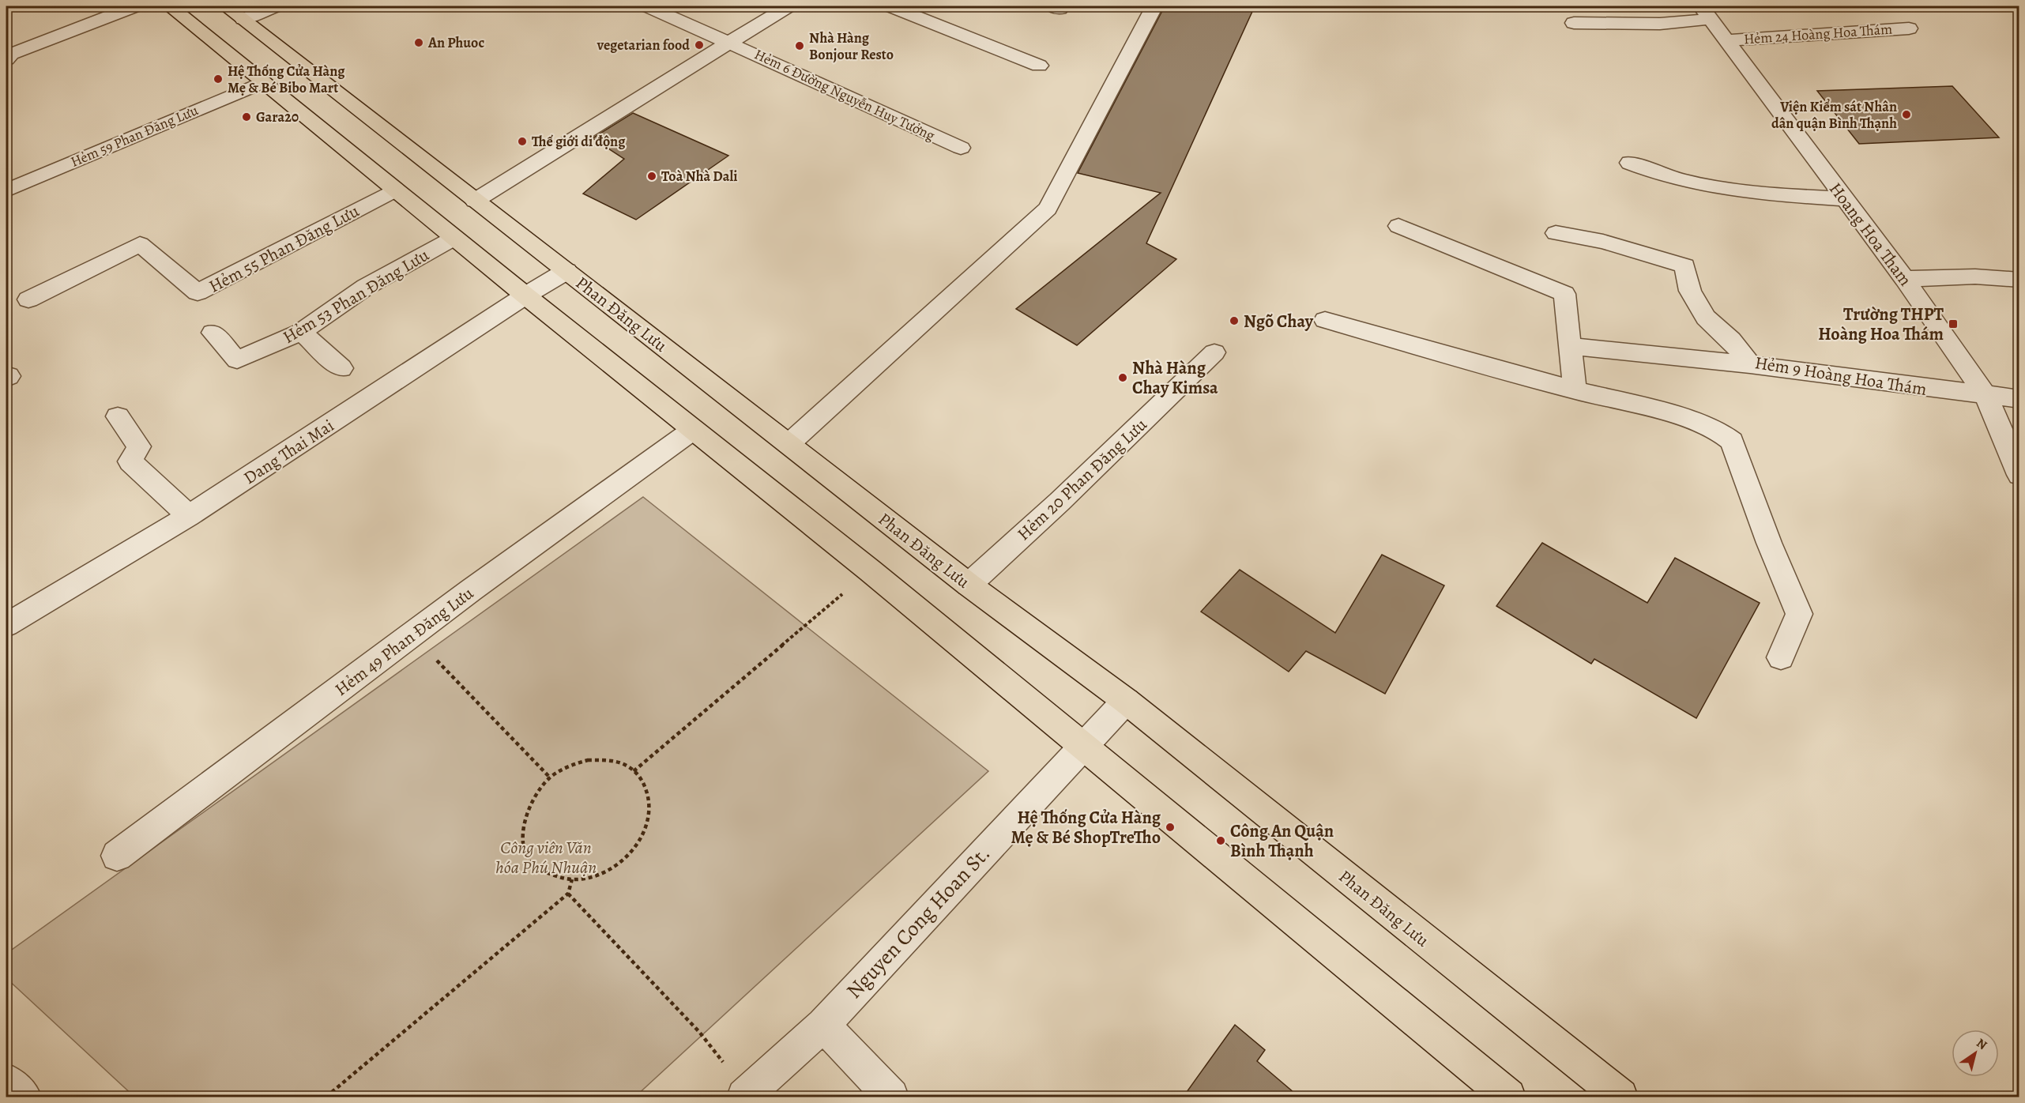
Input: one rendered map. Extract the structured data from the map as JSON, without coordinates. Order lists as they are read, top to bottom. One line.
{"streets":{"main road":["Phan Đăng Lưu"],"street":["Hẻm 24 Hoàng Hoa Thám","Hẻm 6 Đường Nguyễn Huy Tưởng","Hẻm 59 Phan Đăng Lưu","Hoang Hoa Tham","Hẻm 55 Phan Đăng Lưu","Hẻm 53 Phan Đăng Lưu","Hẻm 9 Hoàng Hoa Thám","Dang Thai Mai","Hẻm 20 Phan Đăng Lưu","Hẻm 49 Phan Đăng Lưu","Nguyen Cong Hoan St."]},"crossings":[["Hẻm 24 Hoàng Hoa Thám","Hoang Hoa Tham"],["Hoang Hoa Tham","Hẻm 9 Hoàng Hoa Thám"],["Phan Đăng Lưu","Dang Thai Mai"],["Phan Đăng Lưu","Hẻm 20 Phan Đăng Lưu"],["Phan Đăng Lưu","Nguyen Cong Hoan St."]],"parks":["Công viên Văn hóa Phú Nhuận"],"places":{"other":["An Phuoc","vegetarian food","Nhà Hàng Bonjour Resto","Hệ Thống Cửa Hàng Mẹ & Bé Bibo Mart","Viện Kiểm sát Nhân dân quận Bình Thạnh","Gara20","Thế giới di động","Toà Nhà Dali","Ngõ Chay","Nhà Hàng Chay Kimsa","Hệ Thống Cửa Hàng Mẹ & Bé ShopTreTho","Công An Quận Bình Thạnh"],"transit":["Trường THPT Hoàng Hoa Thám"]},"north":"top right"}
